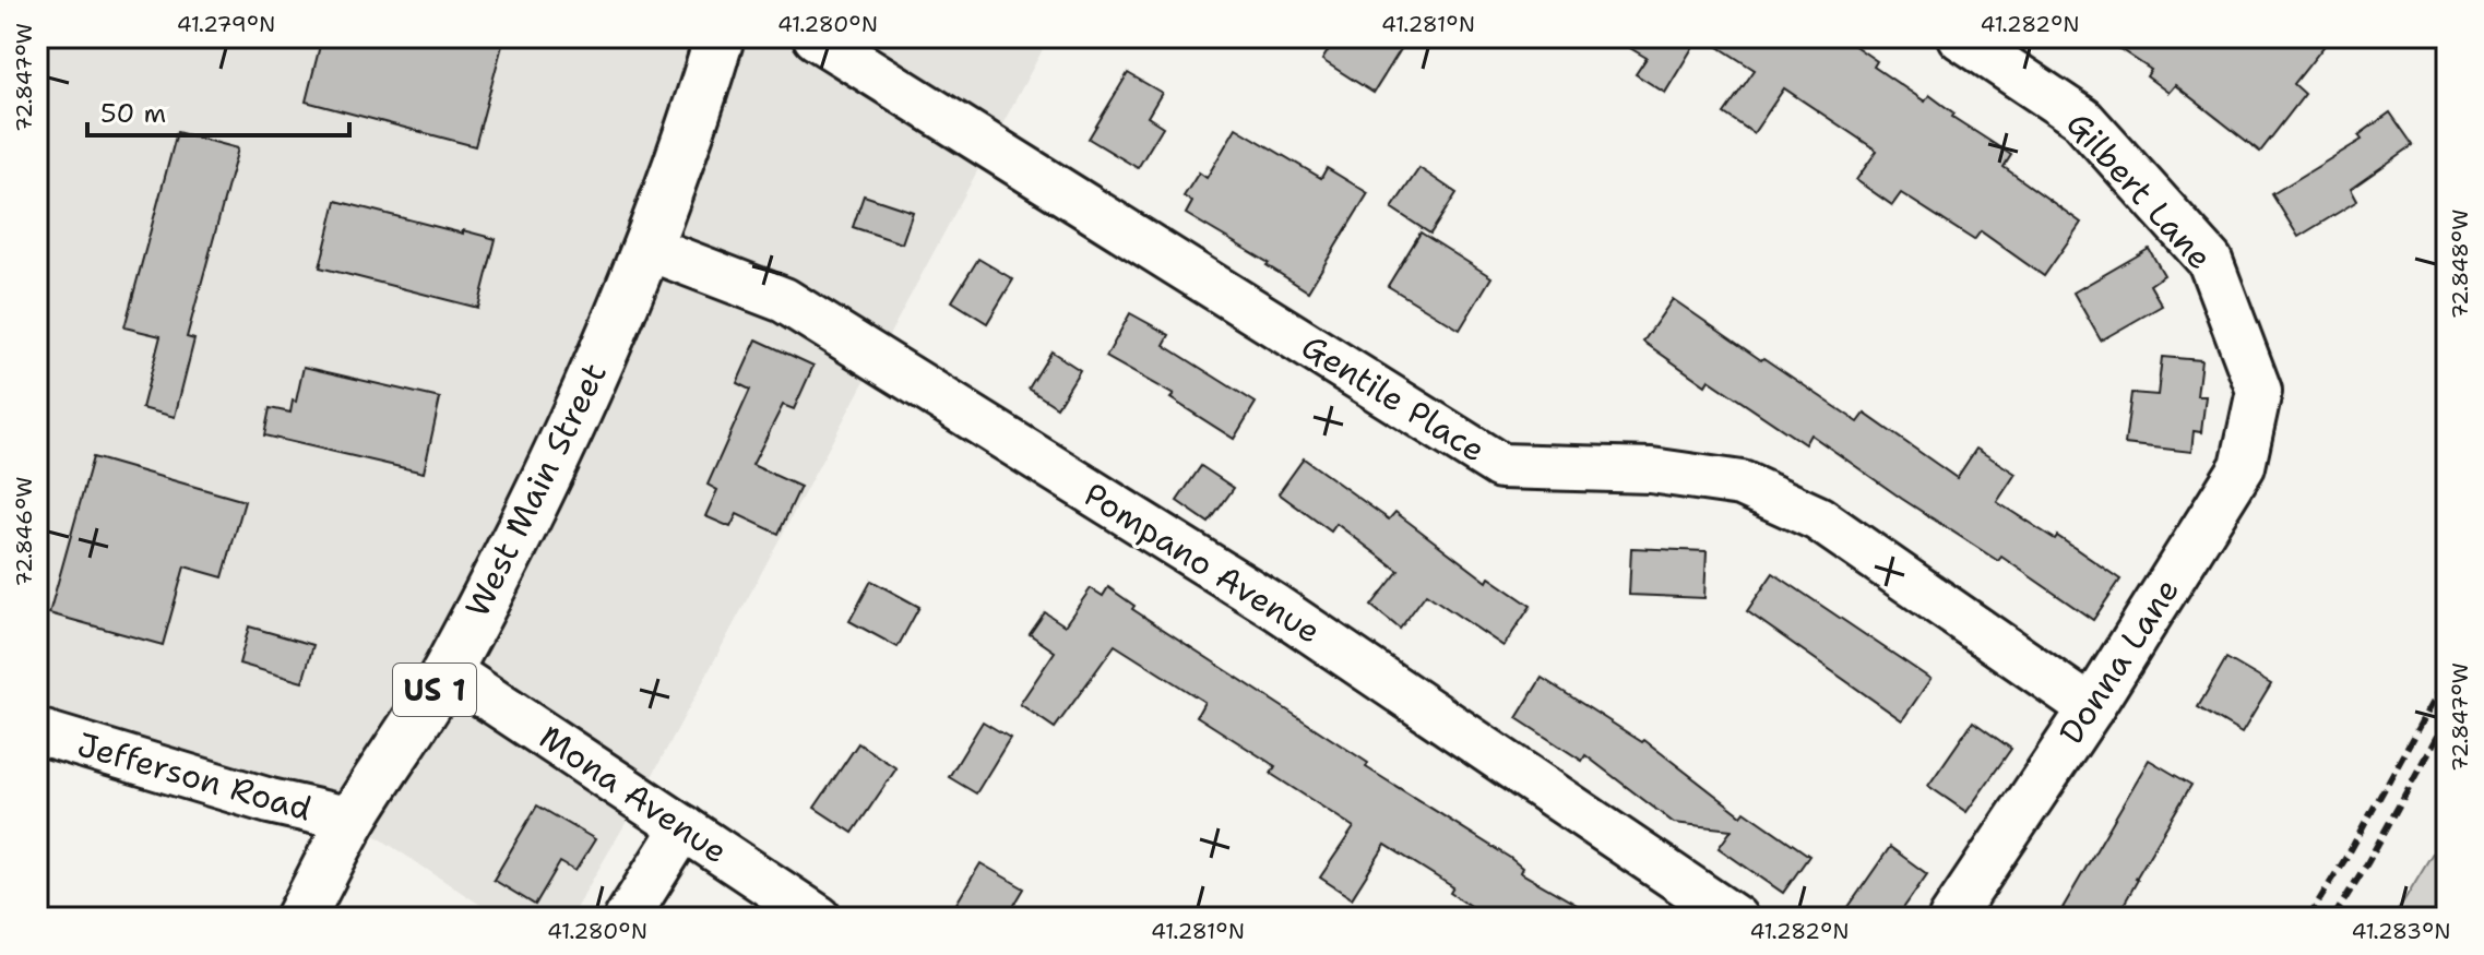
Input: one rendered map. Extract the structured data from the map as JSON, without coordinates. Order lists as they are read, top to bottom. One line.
{"streets":{"main road":["West Main Street","US 1"],"street":["Gilbert Lane","Gentile Place","Pompano Avenue","Donna Lane","Jefferson Road","Mona Avenue"]},"crossings":[["Gilbert Lane","Donna Lane"],["Gentile Place","Donna Lane"],["West Main Street","Pompano Avenue"],["West Main Street","Jefferson Road"],["West Main Street","Mona Avenue"]],"scale_bar":"50 m","coordinates":["41.279°N","41.280°N","41.281°N","41.282°N","72.847°W","72.848°W","72.846°W","41.283°N"]}
